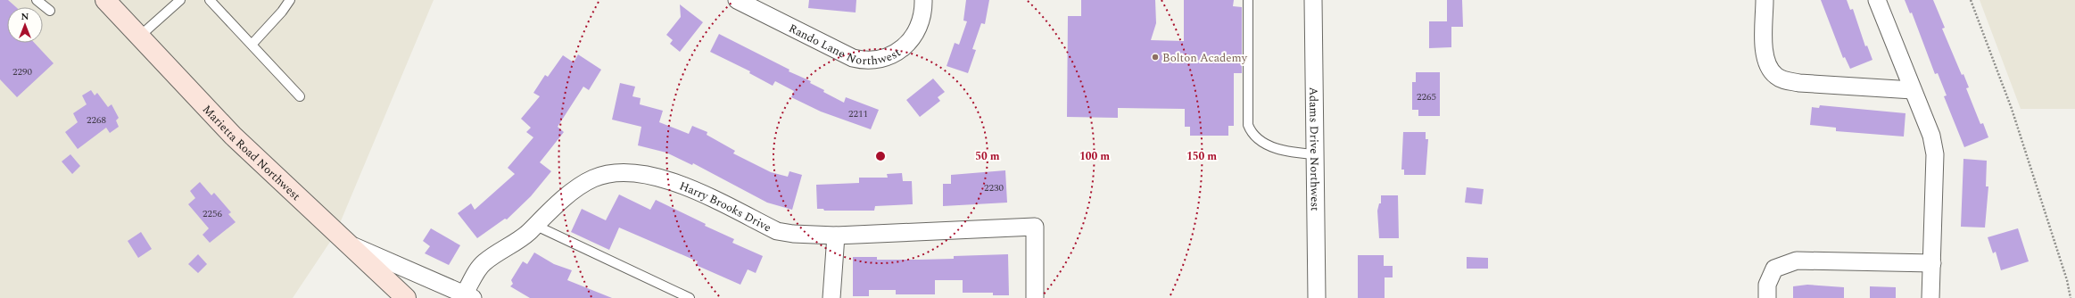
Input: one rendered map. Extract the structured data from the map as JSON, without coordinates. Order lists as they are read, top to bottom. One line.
{"streets":{"main road":["Marietta Road Northwest"],"street":["Rando Lane Northwest","Adams Drive Northwest","Harry Brooks Drive"]},"places":["Bolton Academy"],"house_numbers":["2290","2265","2211","2268","2230","2256"],"north":"top","rings":["50 m","100 m","150 m"]}
